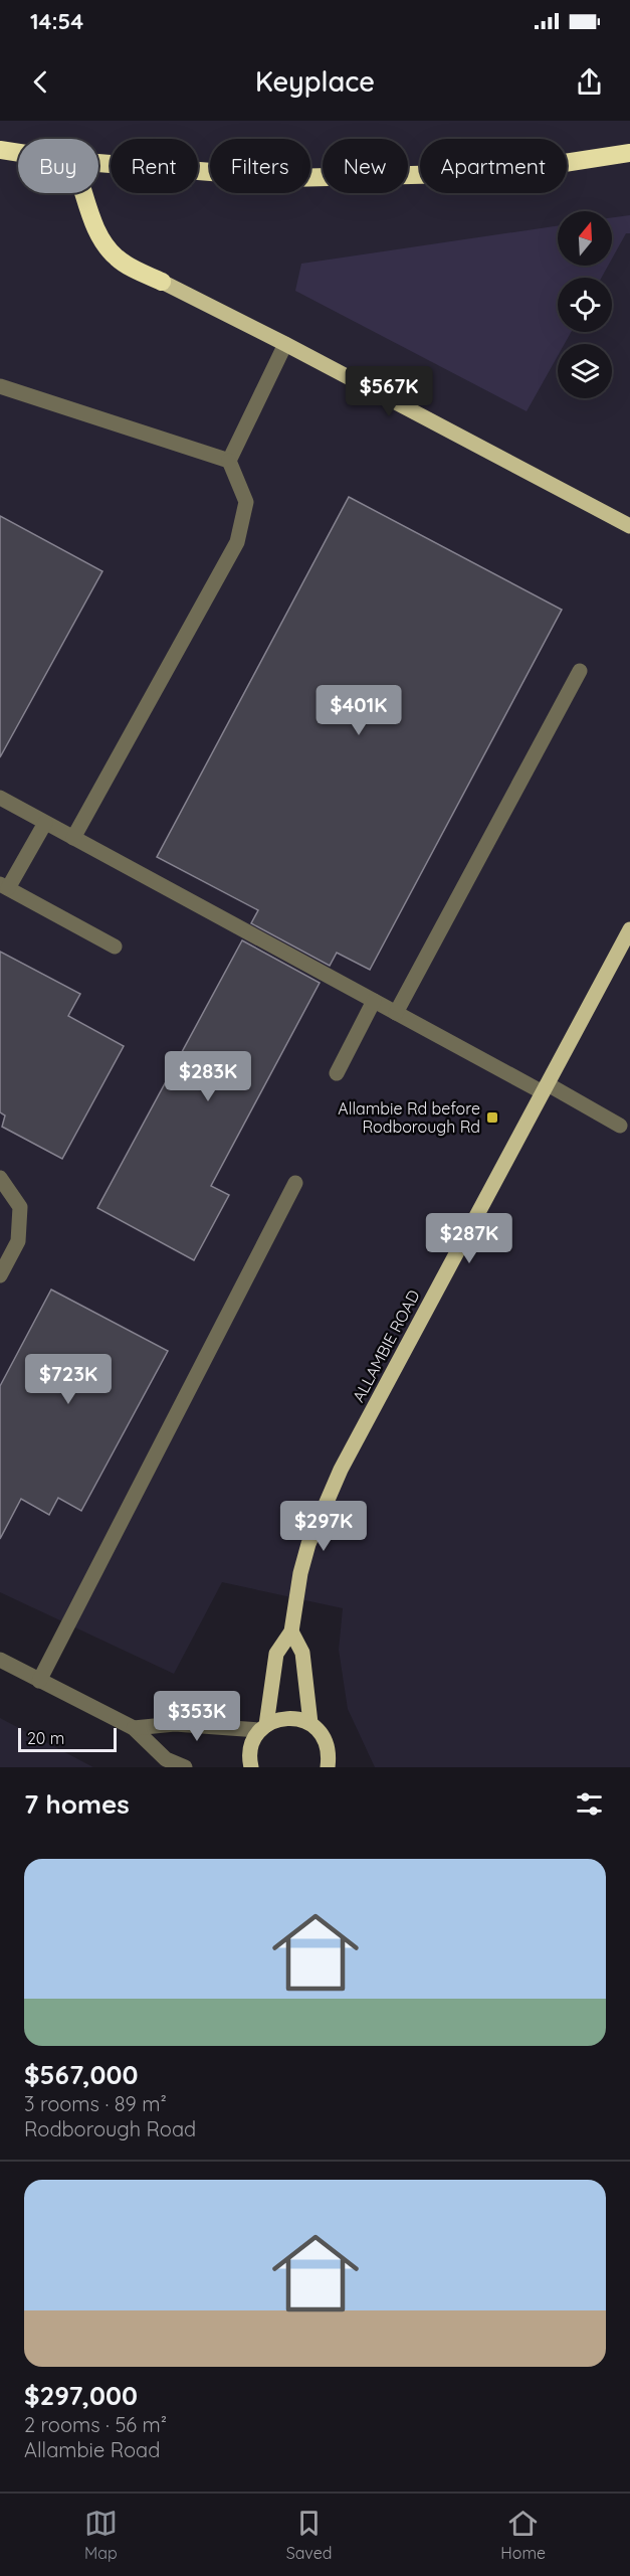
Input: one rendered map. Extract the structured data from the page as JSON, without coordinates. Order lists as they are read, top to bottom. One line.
{"streets":{"main road":["ALLAMBIE ROAD"]},"places":{"transit":["Allambie Rd before Rodborough Rd"]},"scale_bar":"20 m","north":"top","page":{"status":"14:54","header":"Keyplace","chip":["Buy","Rent","Filters","New","Apartment"],"price":["$567K","$401K","$283K","$287K","$723K","$297K","$353K"],"scale":"20 m","heading":"7 homes","list":[{"name":"$567,000","note":"3 rooms · 89 m² · Rodborough Road"},{"name":"$297,000","note":"2 rooms · 56 m² · Allambie Road"}],"tabs":["Map","Saved","Home"]}}
